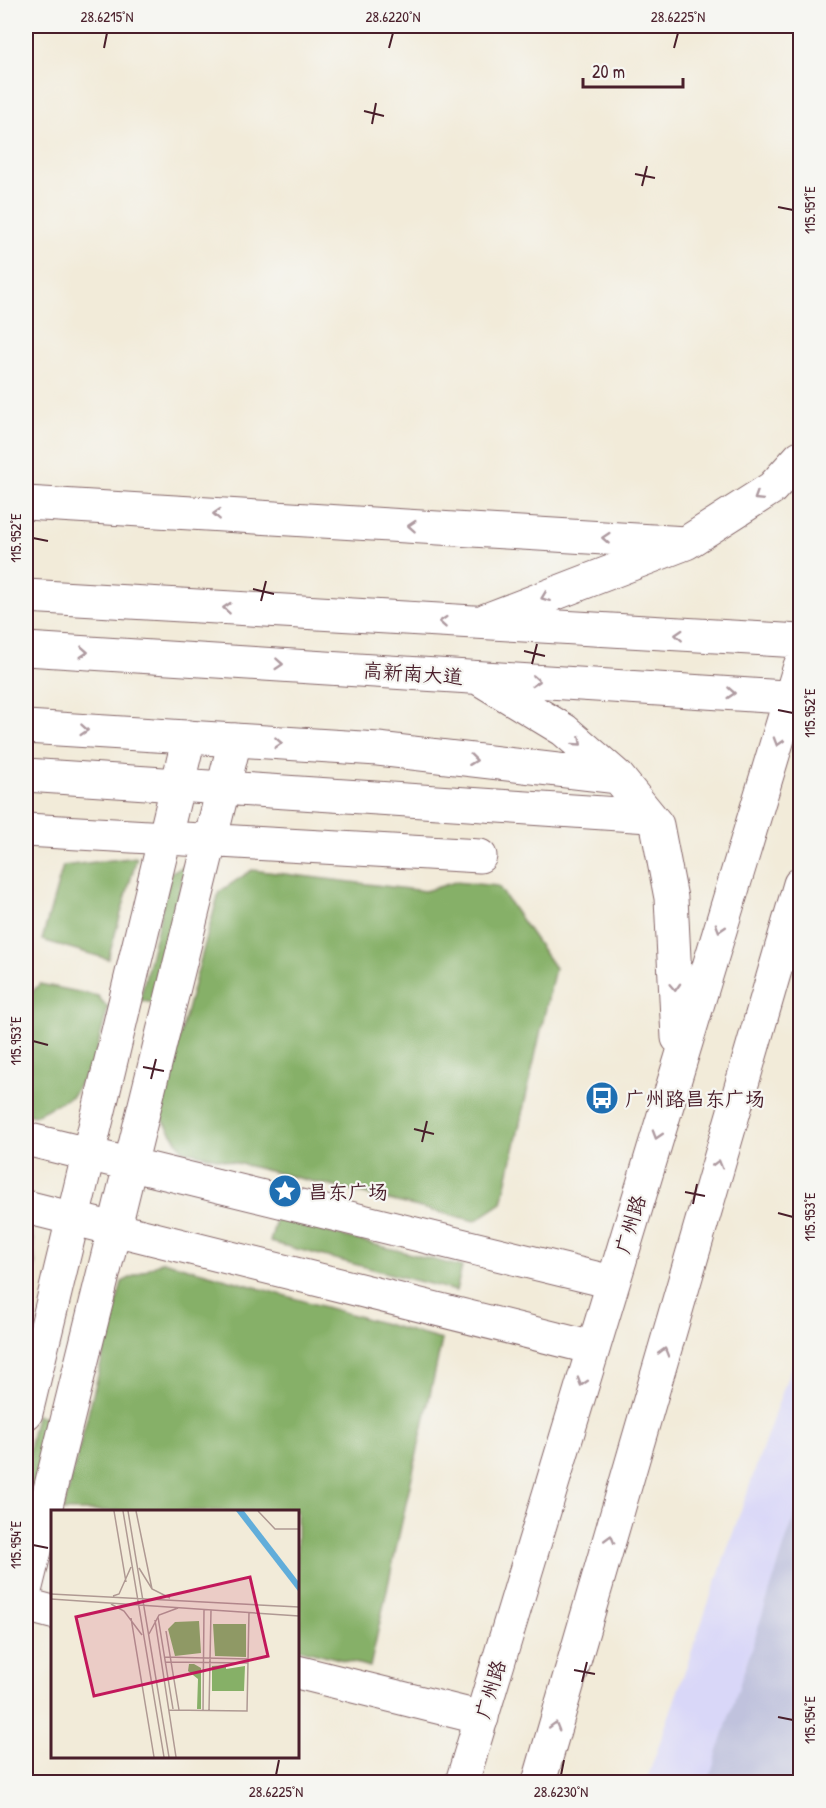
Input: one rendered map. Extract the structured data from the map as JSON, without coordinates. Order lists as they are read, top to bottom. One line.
{"streets":{"main road":["高新南大道","广州路"]},"crossings":[["高新南大道","广州路"]],"places":{"bus stop":["广州路昌东广场"],"place":["昌东广场"]},"scale_bar":"20 m","coordinates":["28.6215°N","28.6220°N","28.6225°N","115.951°E","115.952°E","115.953°E","115.954°E","28.6230°N"]}
